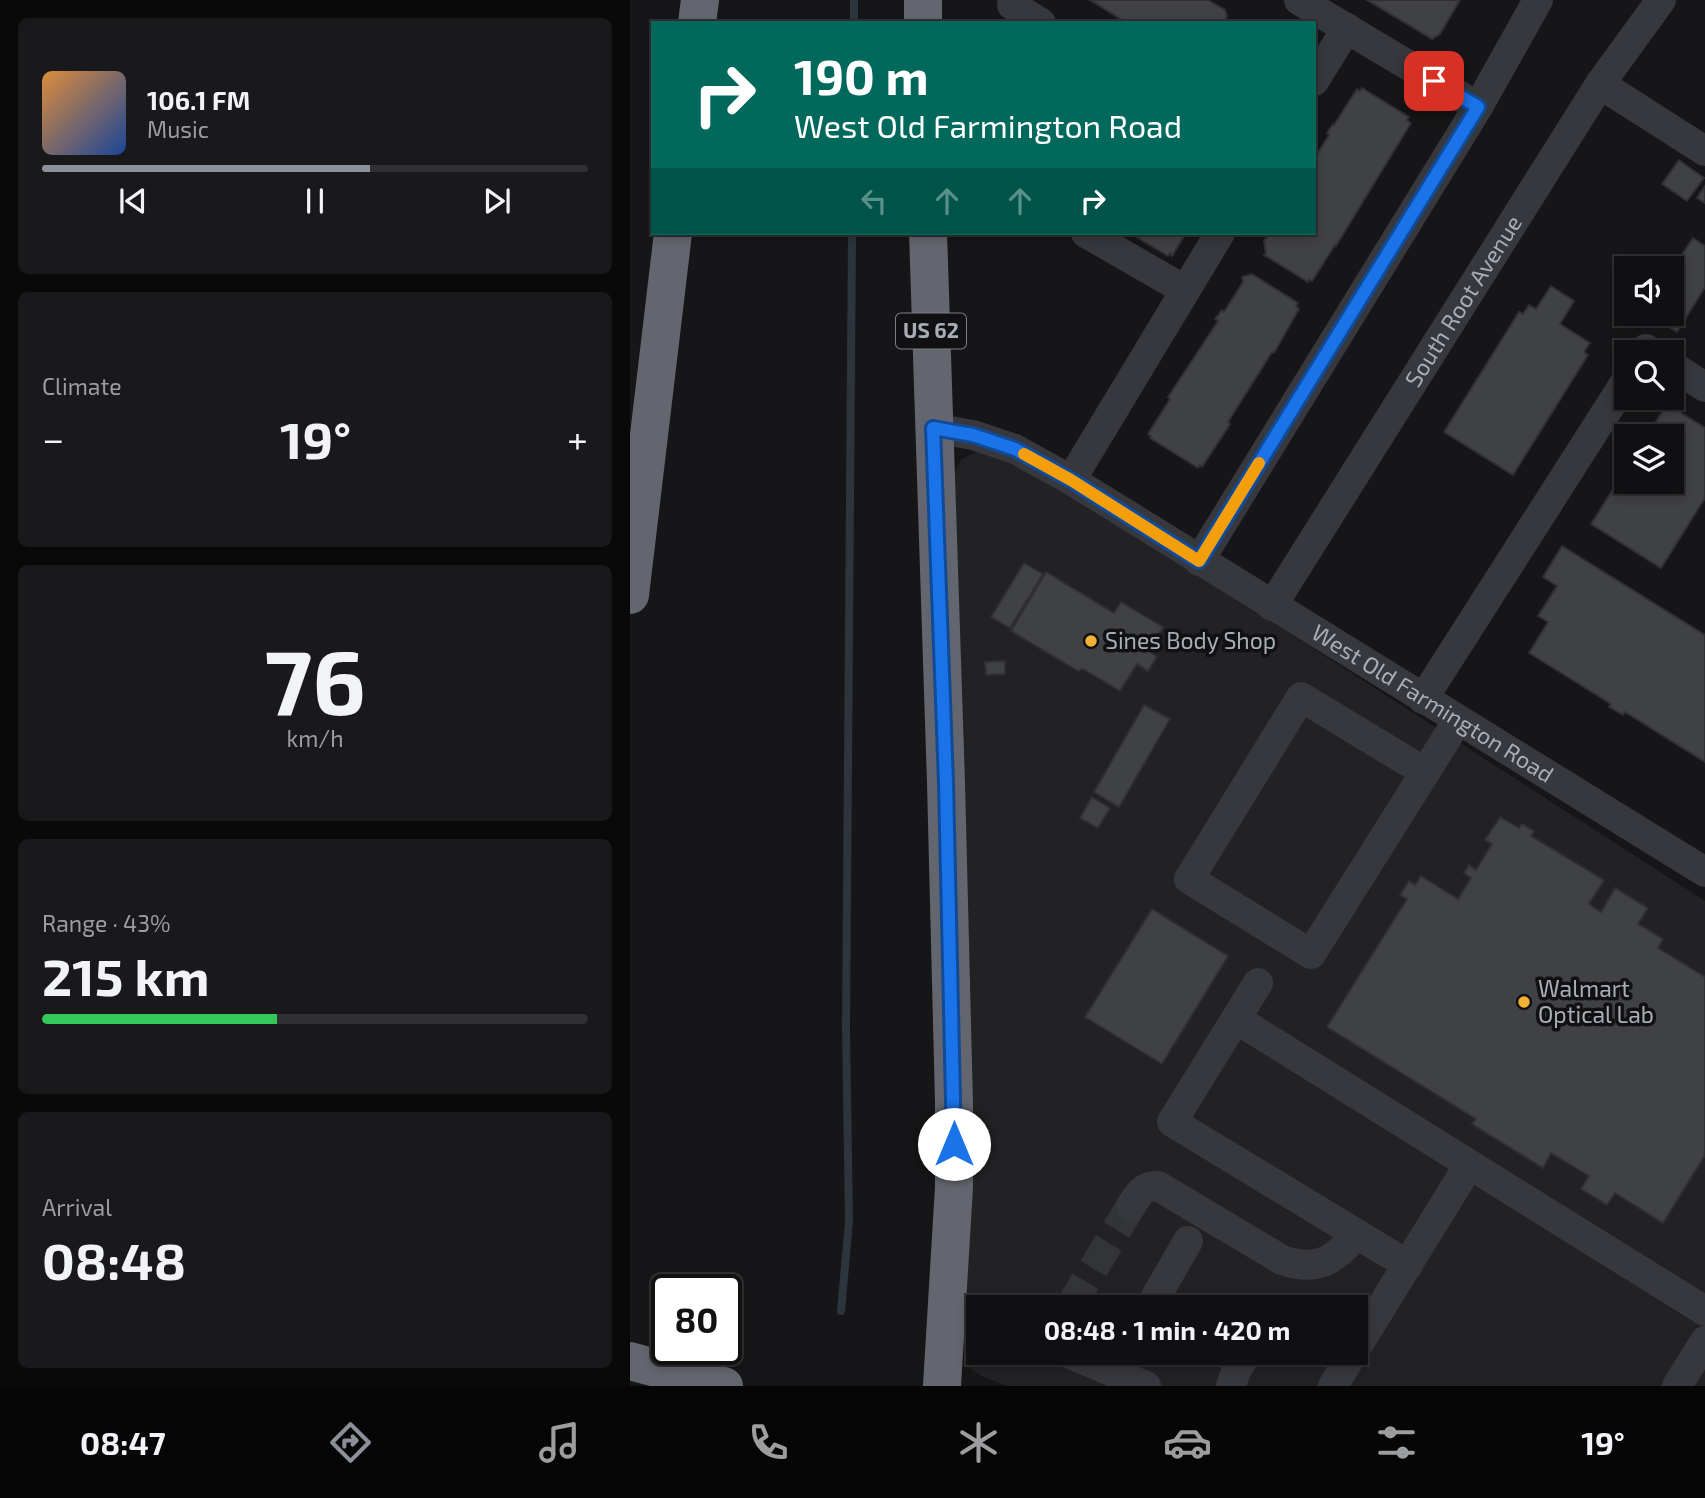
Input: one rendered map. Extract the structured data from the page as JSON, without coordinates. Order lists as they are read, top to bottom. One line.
{"streets":{"highway":["US 62"],"street":["South Root Avenue","West Old Farmington Road"]},"crossings":[["South Root Avenue","West Old Farmington Road"],["US 62","West Old Farmington Road"]],"places":["Sines Body Shop","Walmart Optical Lab"],"page":{"turn":["190 m","West Old Farmington Road"],"song":["106.1 FM","Music"],"tile":["Climate",["76","km/h"],["Range · 43%","215 km"],["Arrival","08:48"]],"heat":["−","19°","+"],"limit":"80","trip":"08:48 · 1 min · 420 m","tabs":["08:47","19°"]}}
